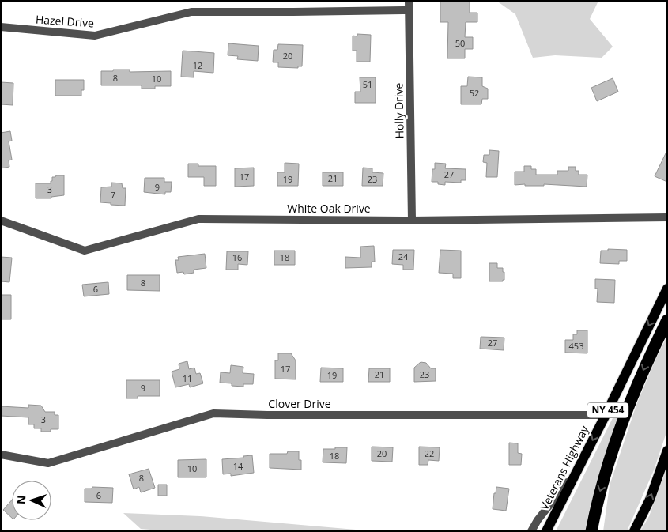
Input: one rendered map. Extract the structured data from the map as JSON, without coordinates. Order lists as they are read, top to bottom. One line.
{"streets":{"main road":["NY 454","Veterans Highway"],"street":["Hazel Drive","Holly Drive","White Oak Drive","Clover Drive"]},"crossings":[["Hazel Drive","Holly Drive"],["Holly Drive","White Oak Drive"],["Clover Drive","Veterans Highway"]],"one_way":["Veterans Highway"],"house_numbers":["50","20","12","8","10","51","52","27","17","21","19","23","9","3","7","24","16","18","8","6","27","453","17","21","23","19","11","9","3","20","22","18","14","10","8","6"],"north":"left"}
